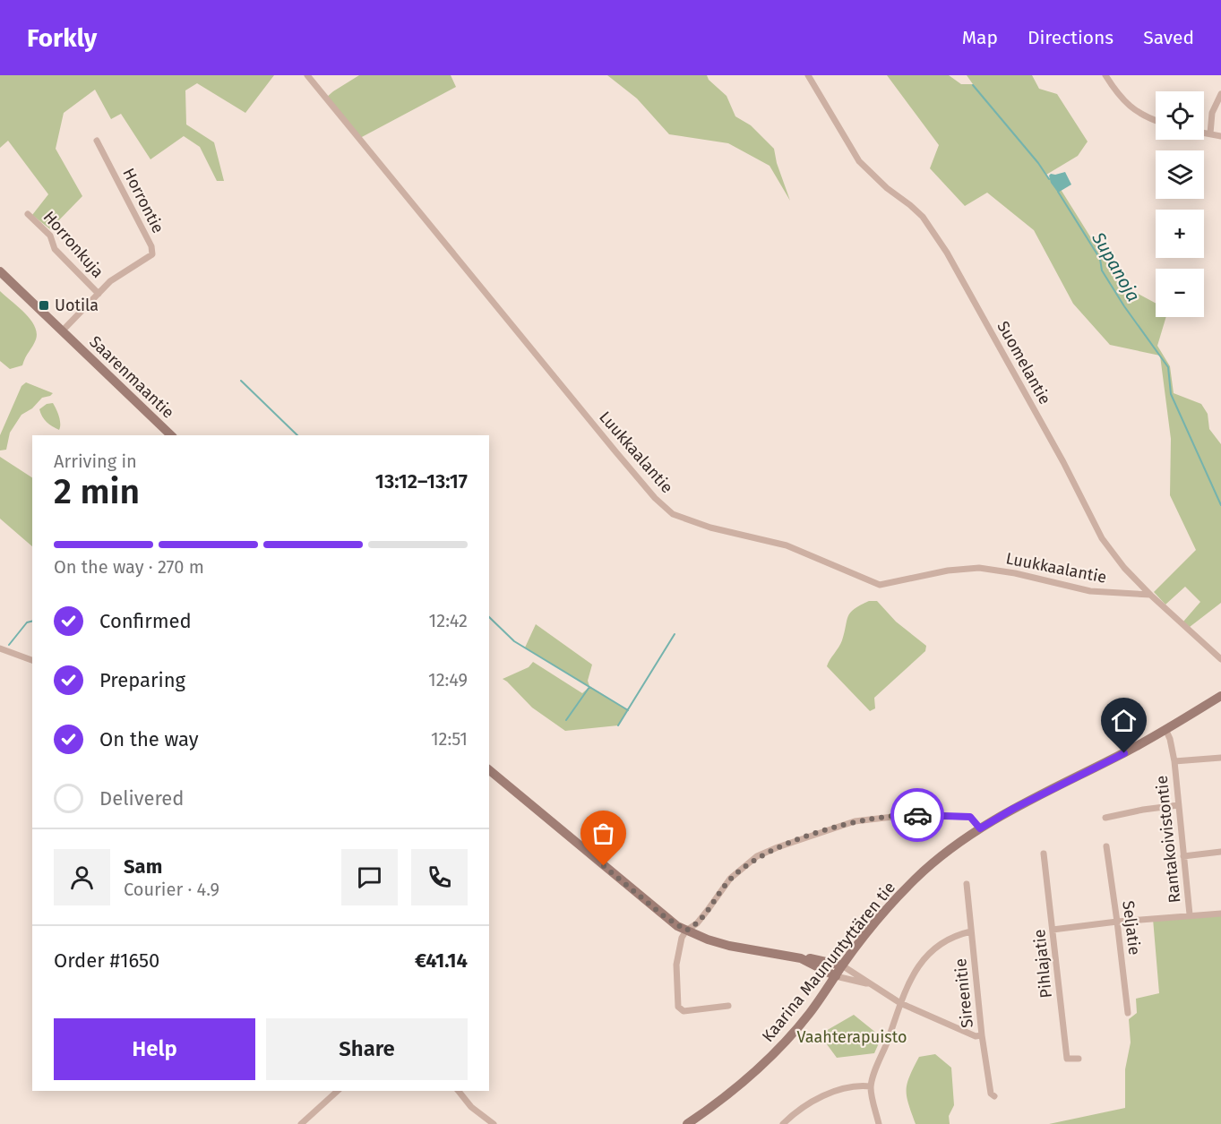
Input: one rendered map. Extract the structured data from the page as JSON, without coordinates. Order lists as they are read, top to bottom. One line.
{"streets":{"street":["Horrontie","Horronkuja","Suomelantie","Saarenmaantie","Luukkaalantie","Rantakoivistontie","Seljatie","Kaarina Maununtyttären tie","Pihlajatie","Sireenitie"]},"crossings":[["Horrontie","Horronkuja"],["Horrontie","Saarenmaantie"],["Suomelantie","Luukkaalantie"],["Rantakoivistontie","Kaarina Maununtyttären tie"]],"water":["Supanoja"],"parks":["Vaahterapuisto"],"places":{"transit":["Uotila"]},"page":{"header":"Forkly","nav":["Map","Directions","Saved"],"map_buttons":["+","−"],"heading":["2 min","Arriving in","13:12–13:17"],"panel":["Sam","Courier · 4.9","Order #1650","€41.14"],"bar":"On the way · 270 m","list":[["Confirmed","12:42"],["Preparing","12:49"],["On the way","12:51"],"Delivered"],"buttons":["Help","Share"]}}
